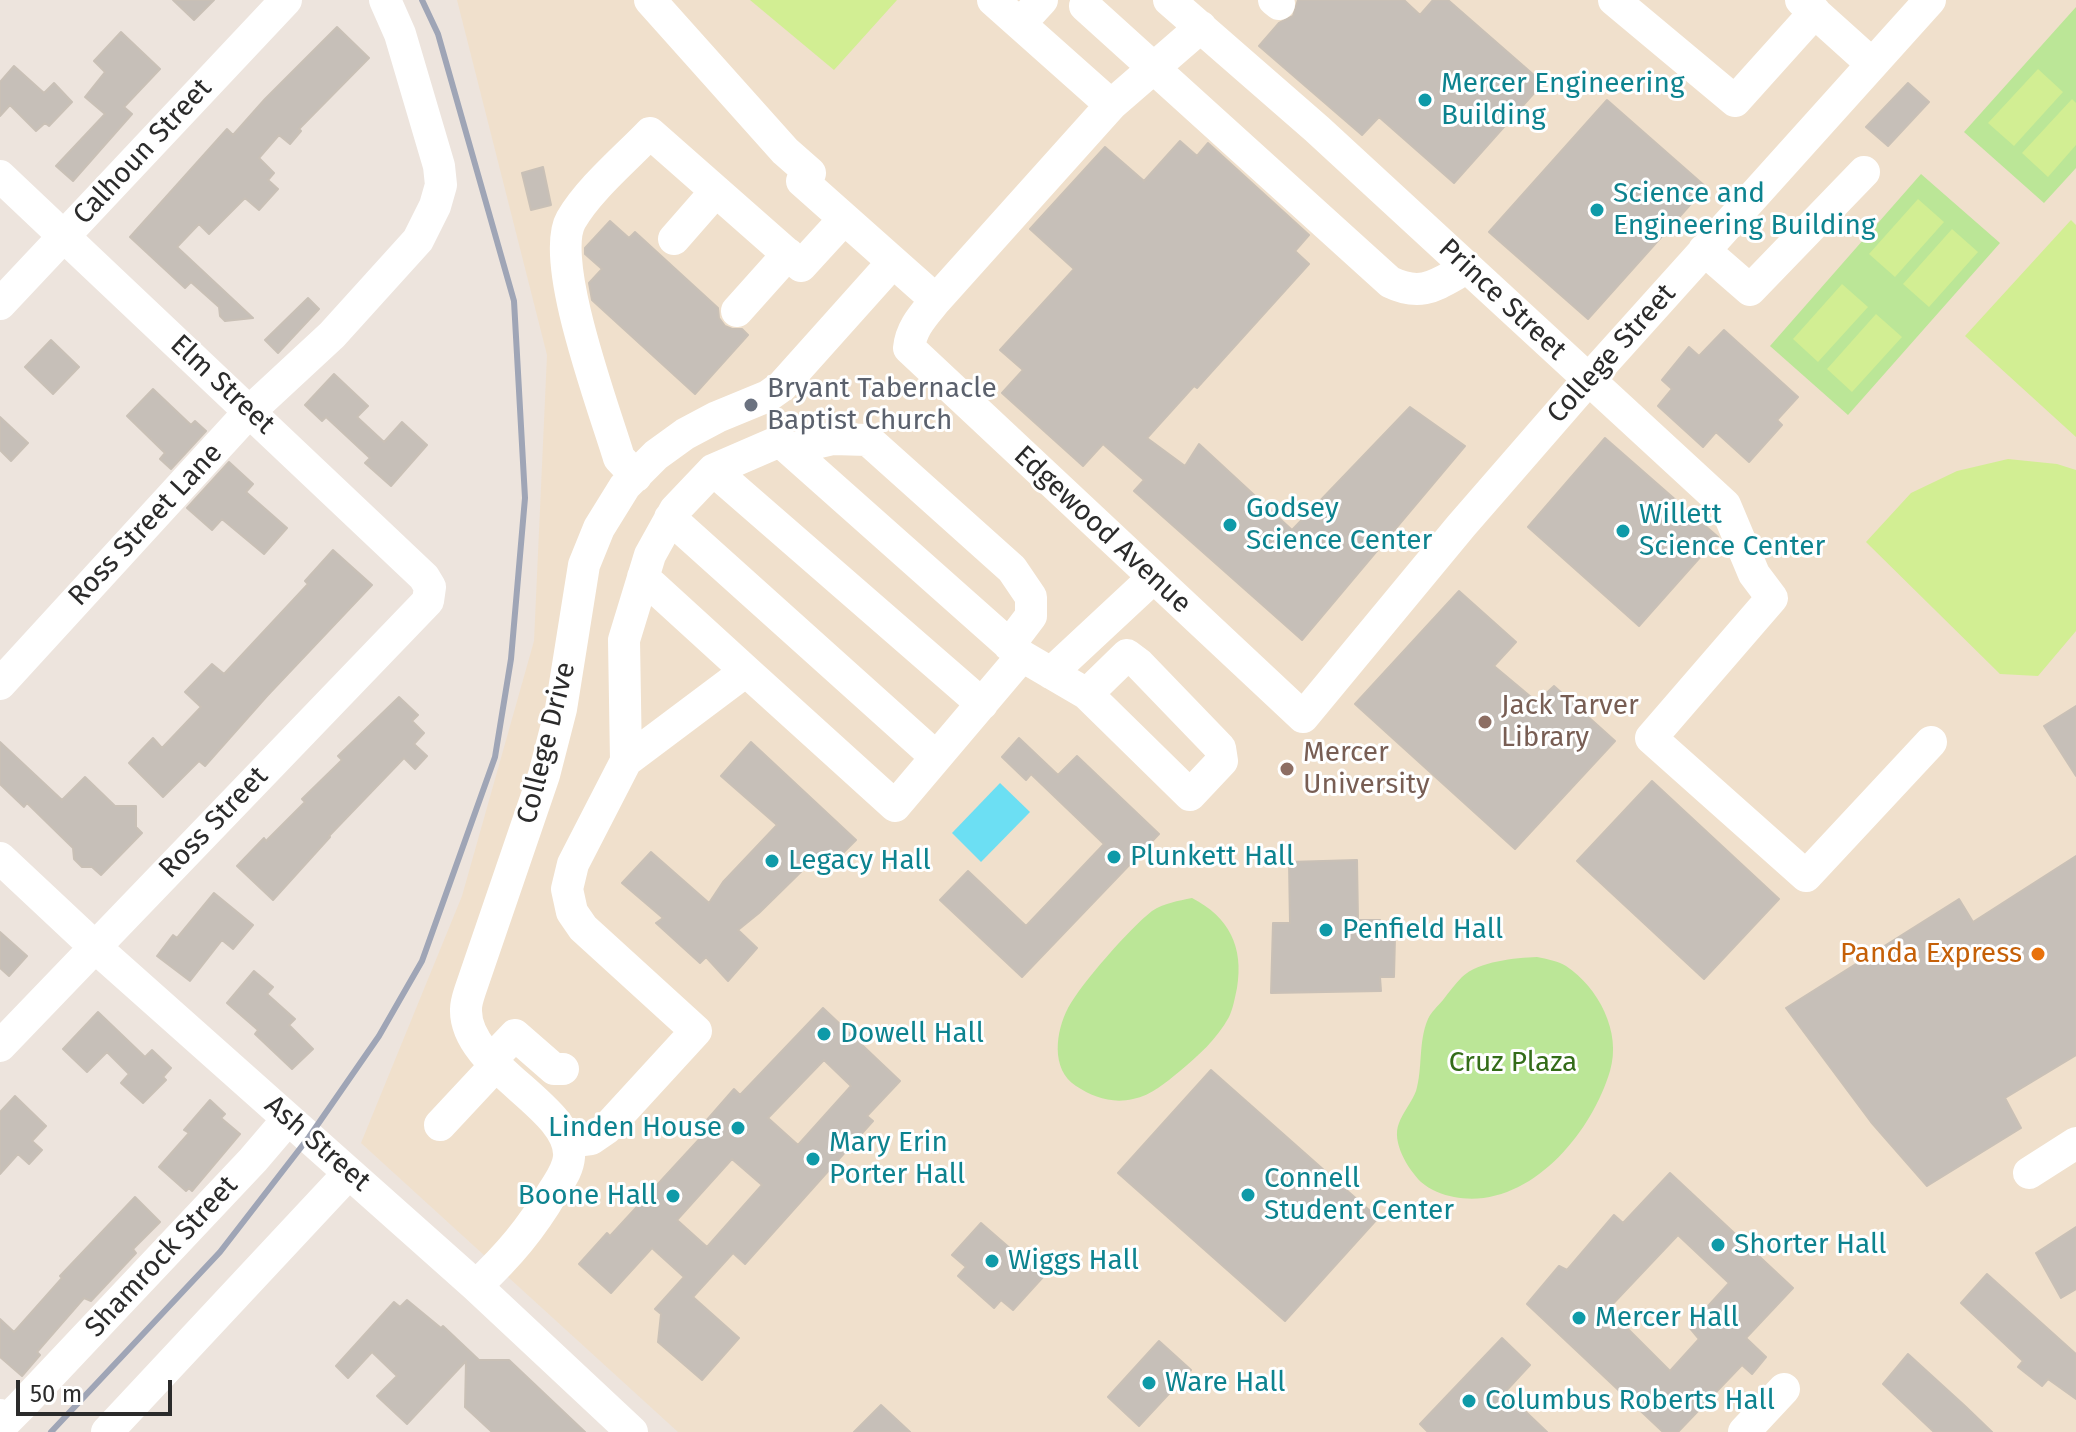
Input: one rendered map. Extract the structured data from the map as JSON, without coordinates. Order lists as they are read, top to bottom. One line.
{"streets":{"street":["Calhoun Street","Prince Street","College Street","Elm Street","Ross Street Lane","Edgewood Avenue","College Drive","Ross Street","Ash Street","Shamrock Street"]},"crossings":[["Calhoun Street","Elm Street"],["Prince Street","College Street"],["College Street","Edgewood Avenue"],["Elm Street","Ross Street Lane"],["Elm Street","Ross Street"],["Ross Street","Ash Street"],["Ash Street","Shamrock Street"]],"parks":["Cruz Plaza"],"places":["Mercer Engineering Building","Science and Engineering Building","Bryant Tabernacle Baptist Church","Godsey Science Center","Willett Science Center","Jack Tarver Library","Mercer University","Plunkett Hall","Legacy Hall","Penfield Hall","Panda Express","Dowell Hall","Linden House","Mary Erin Porter Hall","Connell Student Center","Boone Hall","Shorter Hall","Wiggs Hall","Mercer Hall","Ware Hall","Columbus Roberts Hall"],"scale_bar":"50 m"}
